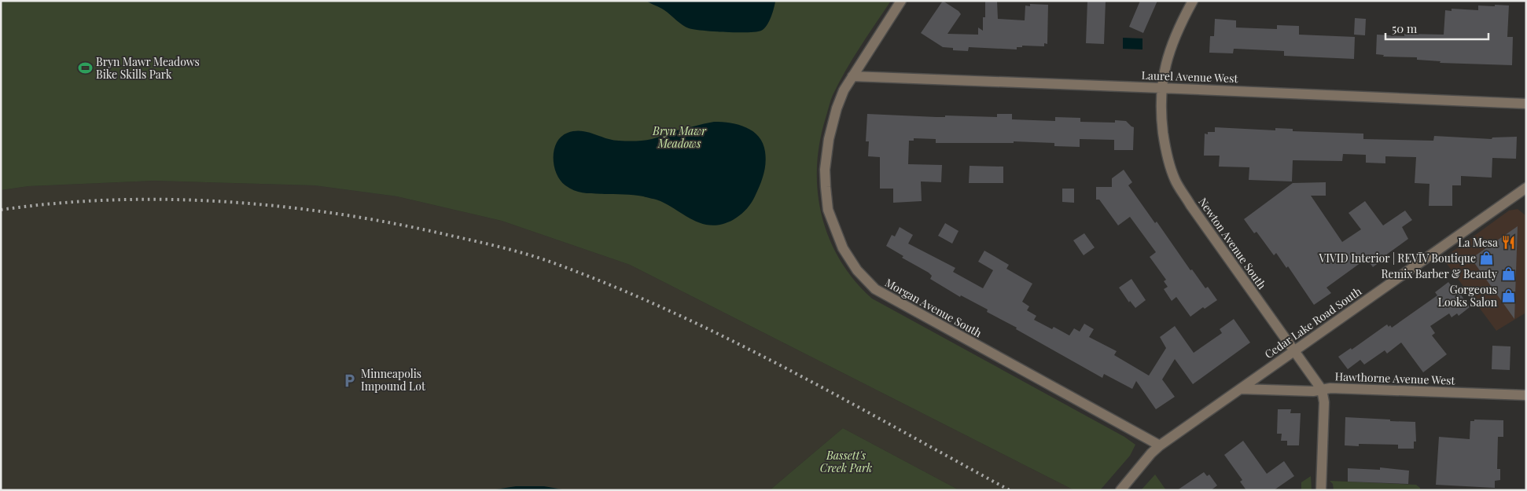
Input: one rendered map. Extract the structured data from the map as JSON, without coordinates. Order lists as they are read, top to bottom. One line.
{"streets":{"street":["Laurel Avenue West","Newton Avenue South","Morgan Avenue South","Cedar Lake Road South","Hawthorne Avenue West"]},"crossings":[["Laurel Avenue West","Newton Avenue South"],["Laurel Avenue West","Morgan Avenue South"],["Newton Avenue South","Cedar Lake Road South"],["Newton Avenue South","Hawthorne Avenue West"],["Morgan Avenue South","Cedar Lake Road South"],["Cedar Lake Road South","Hawthorne Avenue West"]],"parks":["Bryn Mawr Meadows","Bassett's Creek Park"],"places":{"sports":["Bryn Mawr Meadows Bike Skills Park"],"restaurant":["La Mesa"],"shop":["VIVID Interior | REVĪV Boutique","Remix Barber & Beauty","Gorgeous Looks Salon"],"parking":["Minneapolis Impound Lot"]},"scale_bar":"50 m"}
